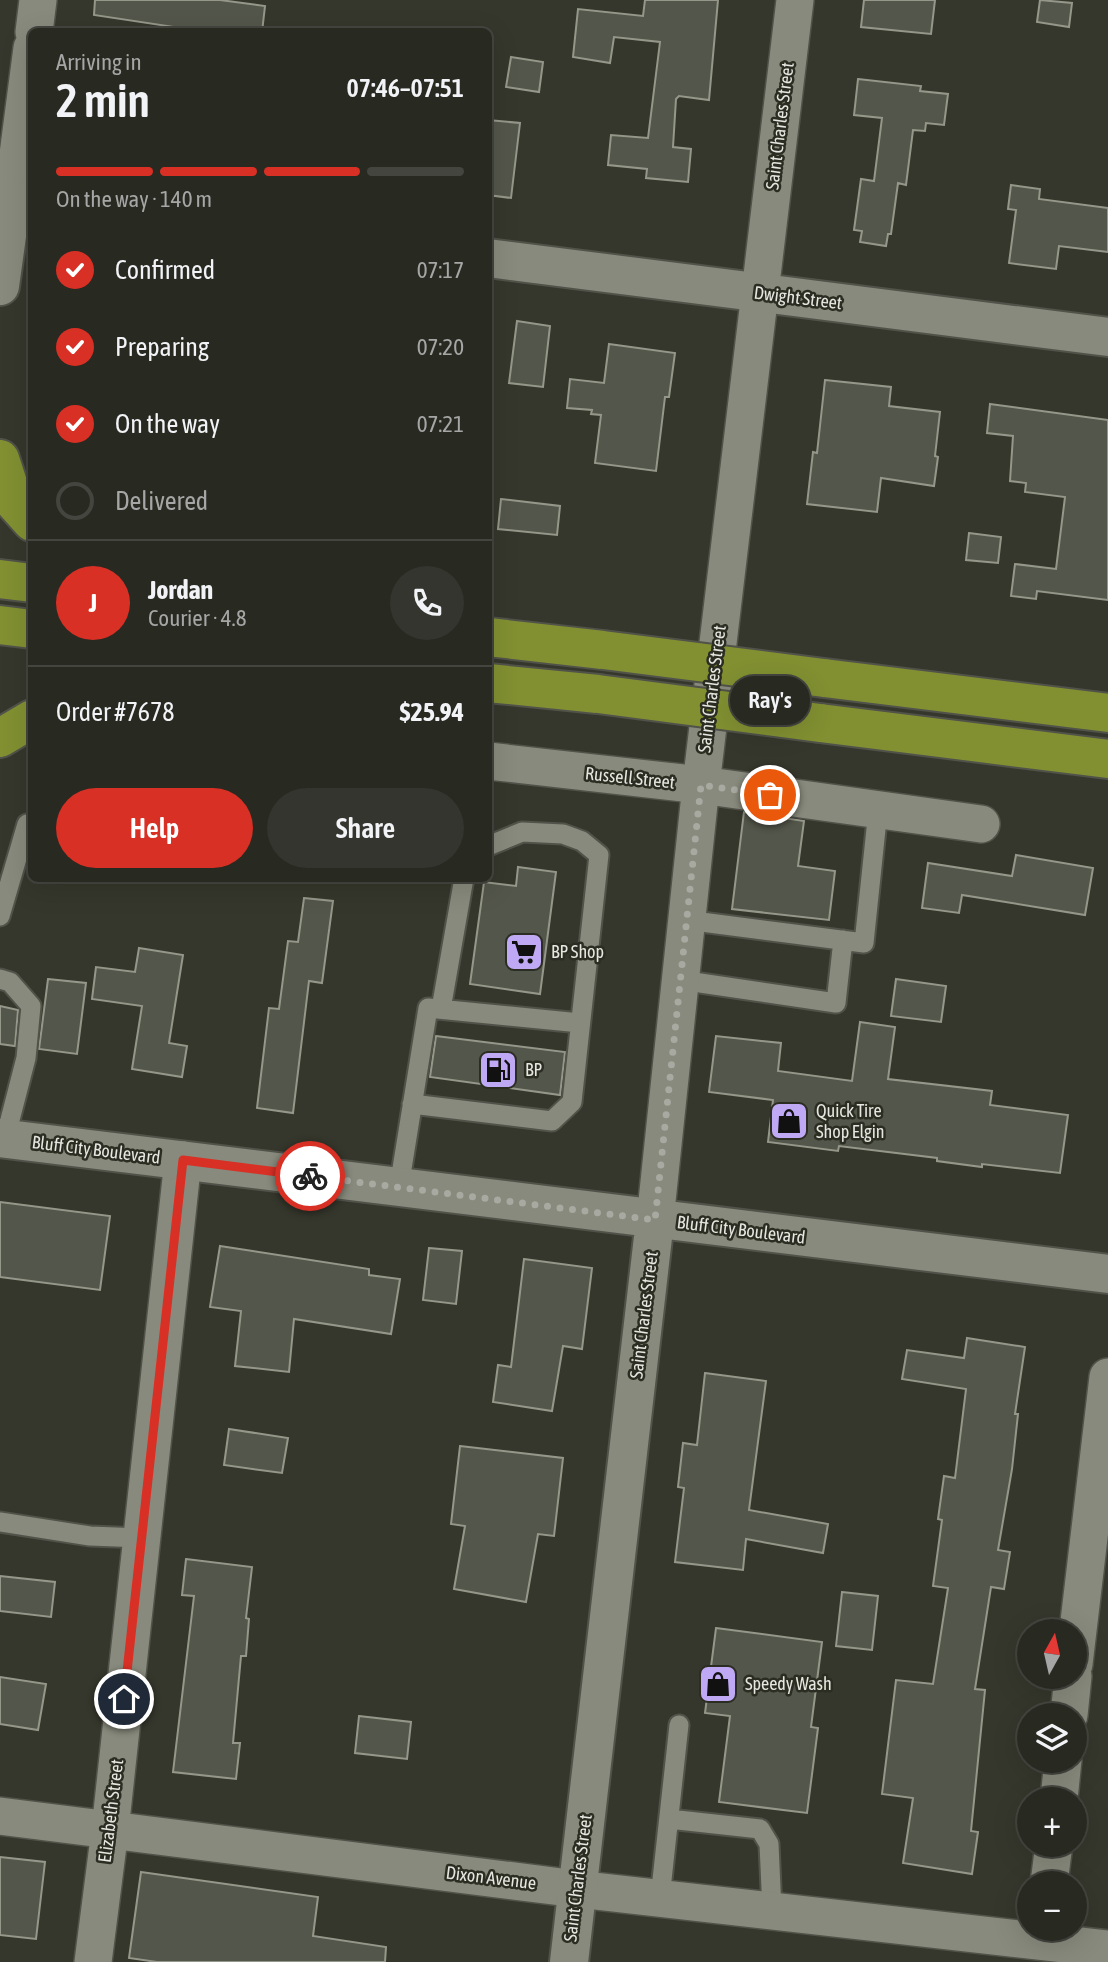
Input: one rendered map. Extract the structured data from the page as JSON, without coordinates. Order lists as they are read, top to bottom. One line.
{"streets":{"main road":["Saint Charles Street","Dwight Street","Bluff City Boulevard"],"street":["Russell Street","Elizabeth Street","Dixon Avenue"]},"crossings":[["Saint Charles Street","Dwight Street"],["Saint Charles Street","Russell Street"],["Saint Charles Street","Bluff City Boulevard"],["Saint Charles Street","Dixon Avenue"],["Bluff City Boulevard","Elizabeth Street"],["Elizabeth Street","Dixon Avenue"]],"places":{"other":["Ray's"],"supermarket":["BP Shop"],"fuel station":["BP"],"shop":["Quick Tire Shop Elgin","Speedy Wash"]},"north":"top","page":{"heading":["2 min","Arriving in","07:46–07:51"],"panel":["Jordan","Courier · 4.8","Order #7678","$25.94"],"bar":"On the way · 140 m","list":[["Confirmed","07:17"],["Preparing","07:20"],["On the way","07:21"],"Delivered"],"round":"J","bubble":"Ray's","buttons":["Help","Share"],"map_buttons":["+","−"]}}
